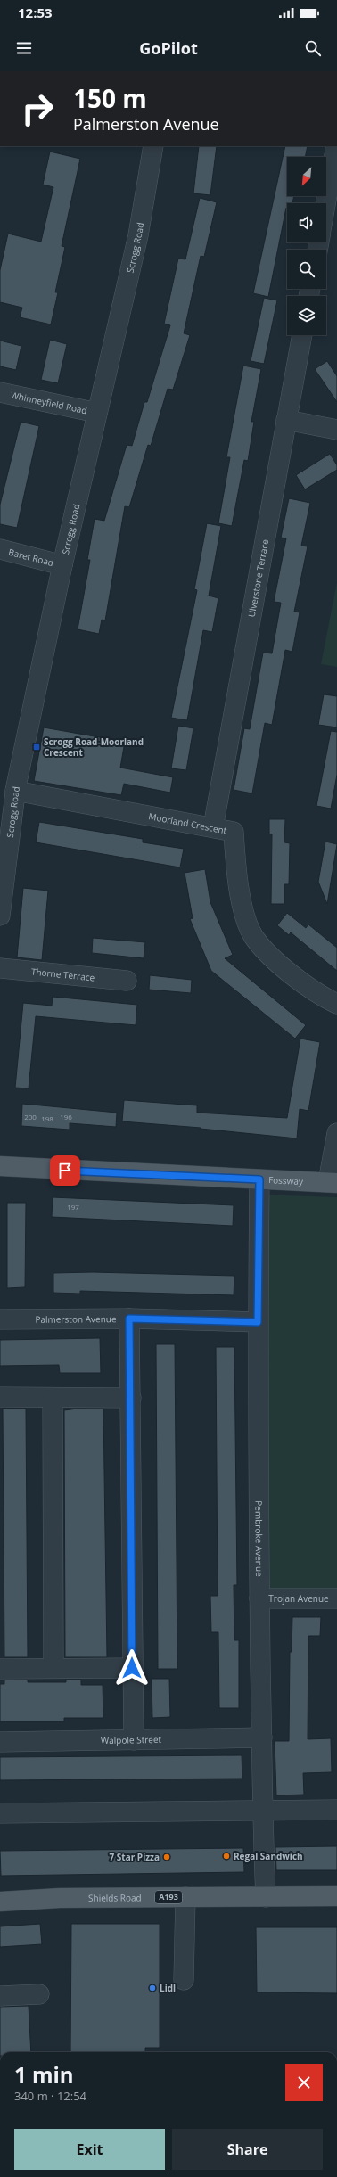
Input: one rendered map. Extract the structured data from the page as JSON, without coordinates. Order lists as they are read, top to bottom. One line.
{"streets":{"main road":["Fossway","A193","Shields Road"],"street":["Scrogg Road","Whinneyfield Road","Baret Road","Ulverstone Terrace","Moorland Crescent","Thorne Terrace","Palmerston Avenue","Pembroke Avenue","Trojan Avenue","Walpole Street"]},"crossings":[["Scrogg Road","Whinneyfield Road"],["Scrogg Road","Baret Road"],["Scrogg Road","Moorland Crescent"],["Ulverstone Terrace","Moorland Crescent"],["Fossway","Pembroke Avenue"],["Palmerston Avenue","Pembroke Avenue"],["Pembroke Avenue","Trojan Avenue"],["Pembroke Avenue","Walpole Street"],["Pembroke Avenue","Shields Road"]],"places":{"transit":["Scrogg Road-Moorland Crescent"],"other":["Regal Sandwich","7 Star Pizza","Lidl"]},"house_numbers":["200","196","198","197"],"north":"bottom left","page":{"status":"12:53","header":"GoPilot","turn":["150 m","Palmerston Avenue"],"heading":["1 min","340 m · 12:54"],"buttons":["Exit","Share"]}}
